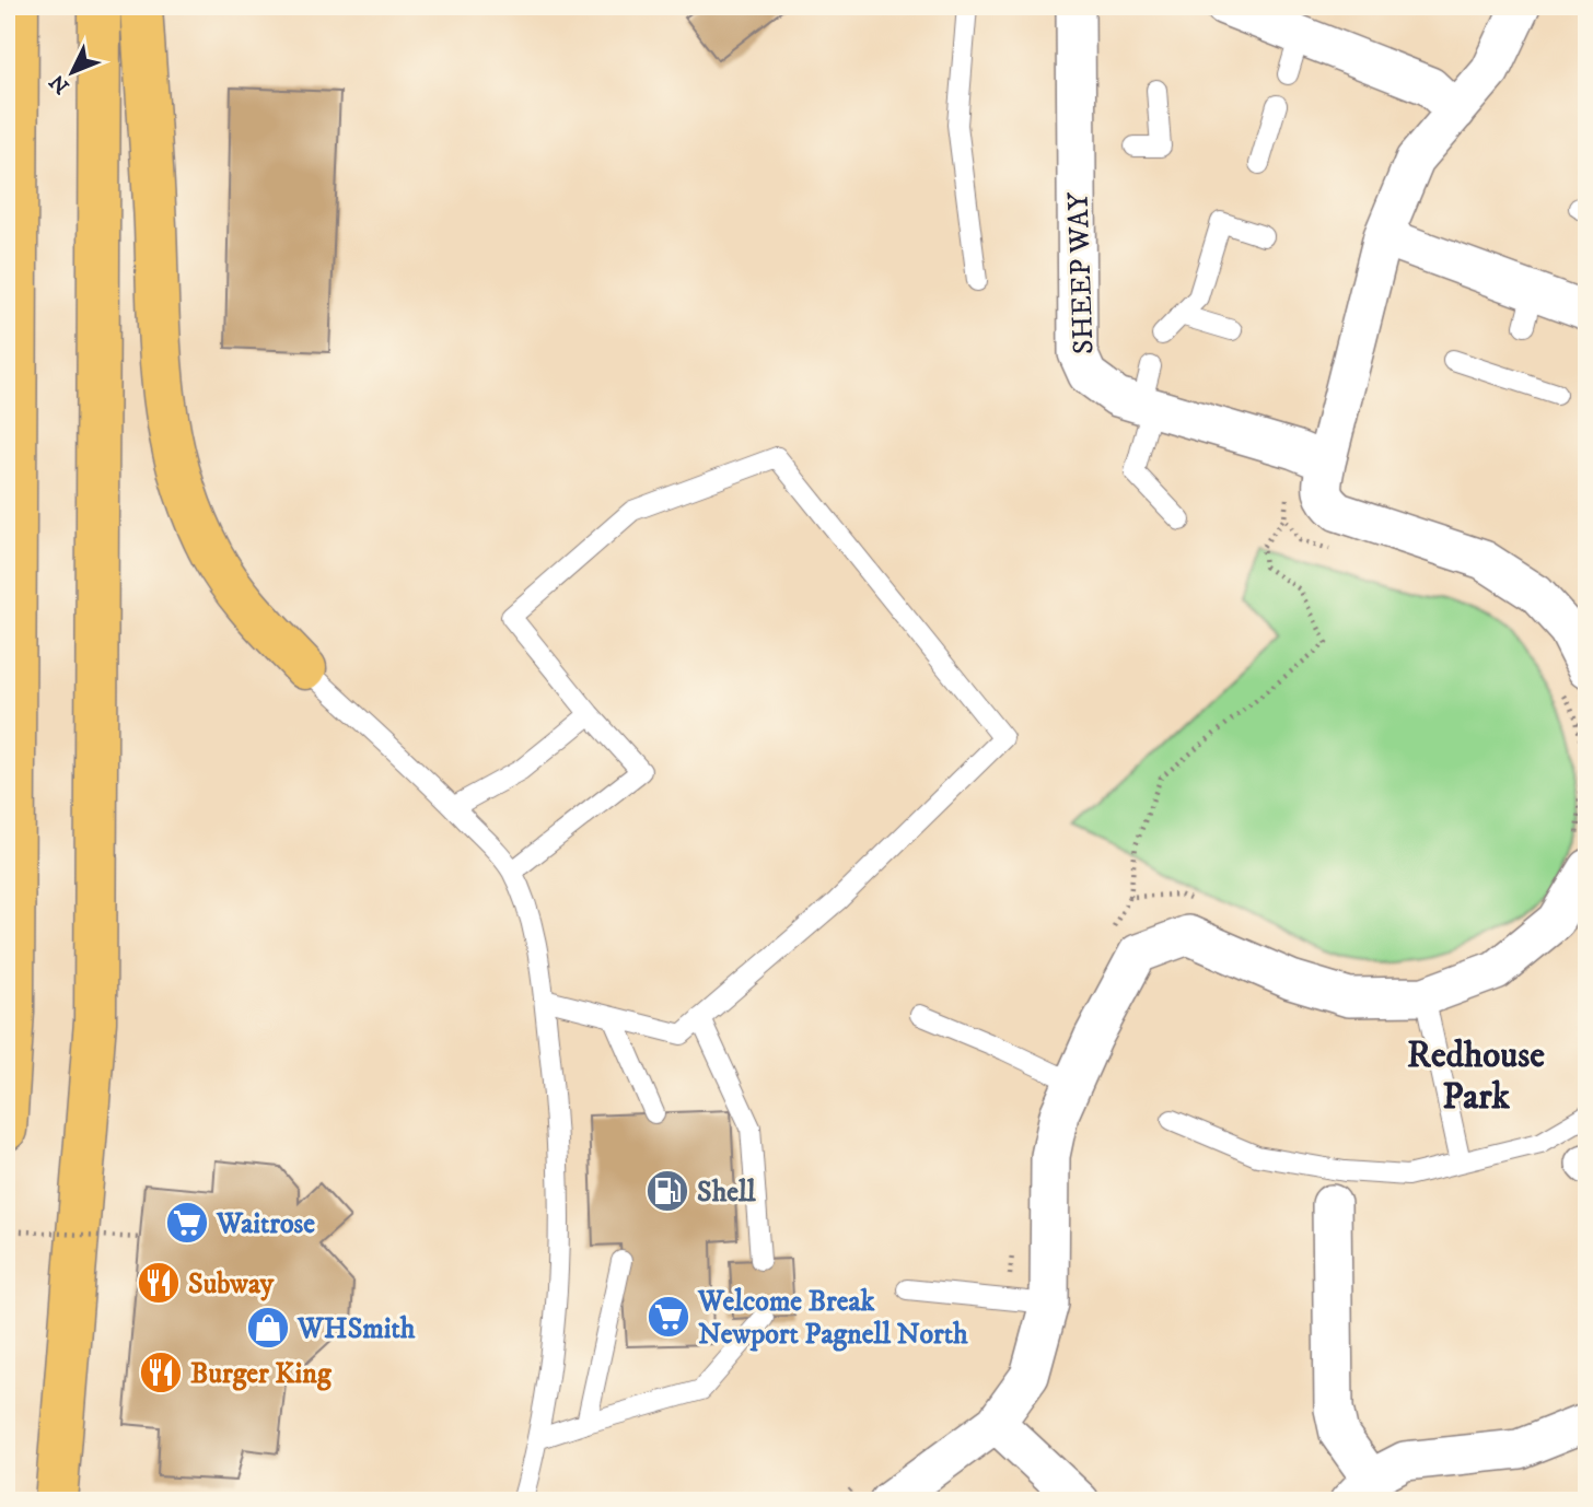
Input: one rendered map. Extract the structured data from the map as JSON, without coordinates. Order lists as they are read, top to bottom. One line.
{"streets":{"street":["SHEEP WAY"]},"districts":["Redhouse Park"],"places":{"fuel station":["Shell"],"supermarket":["Waitrose","Welcome Break Newport Pagnell North"],"restaurant":["Subway","Burger King"],"shop":["WHSmith"]},"north":"bottom left"}
